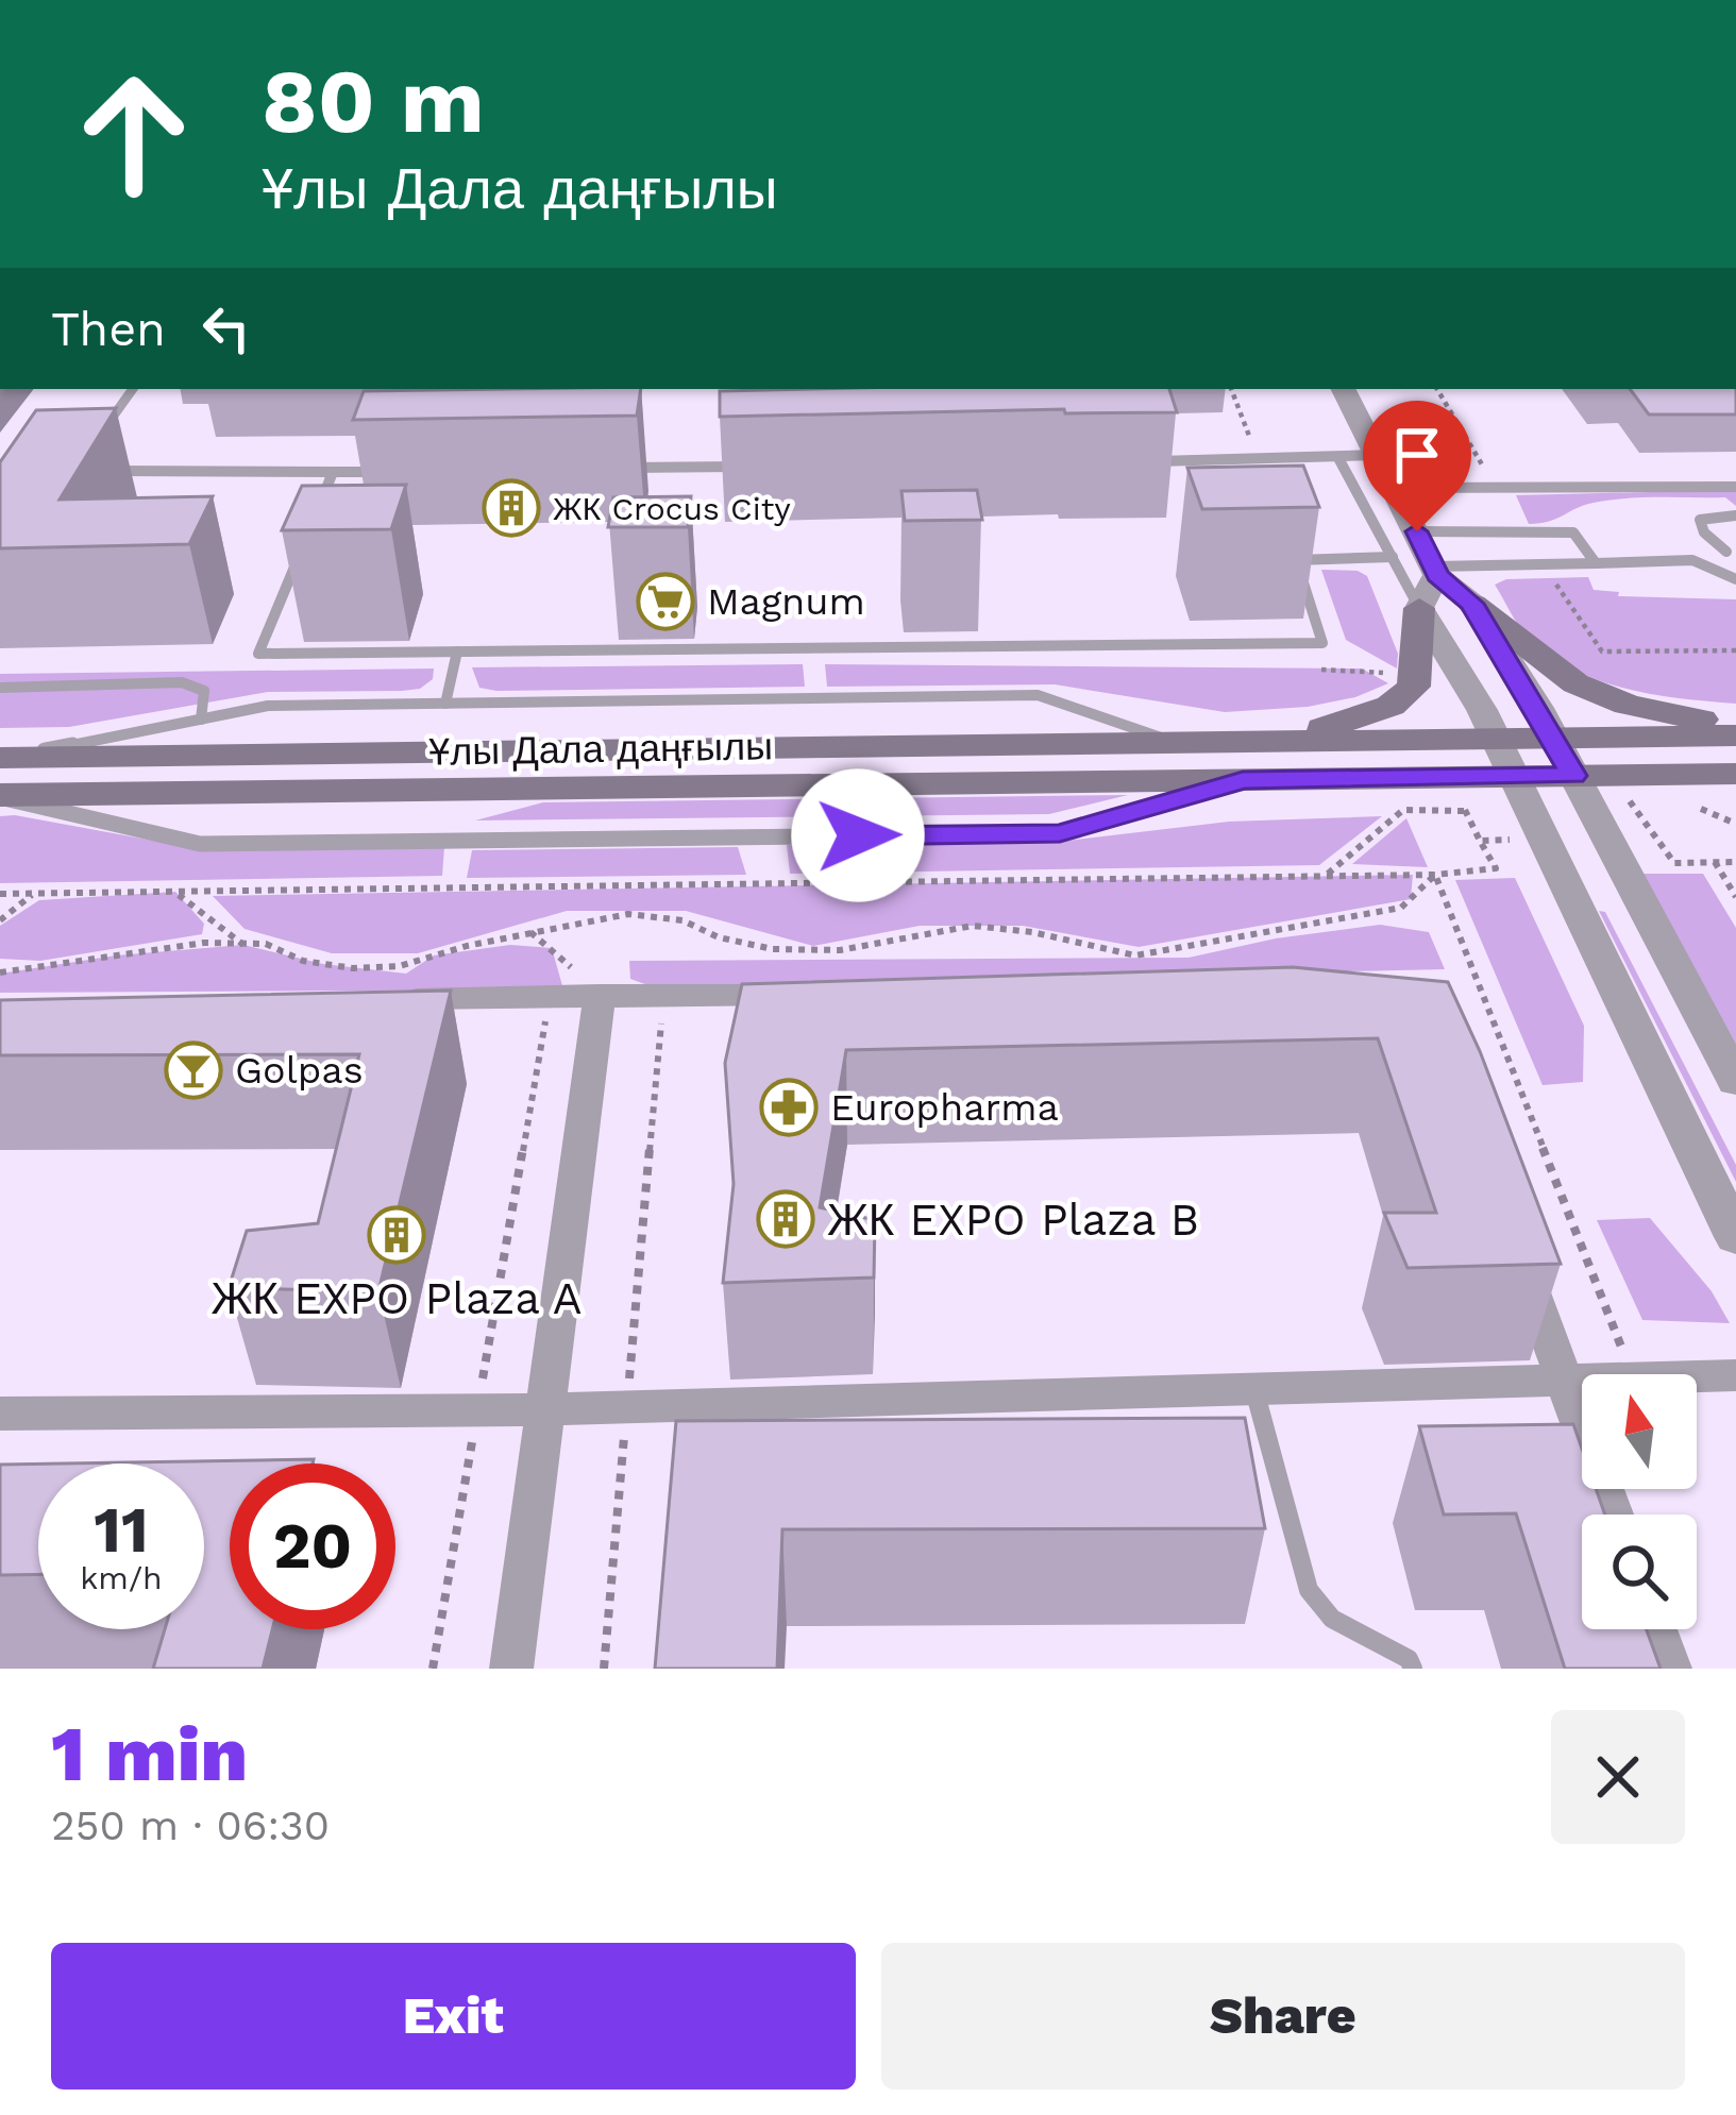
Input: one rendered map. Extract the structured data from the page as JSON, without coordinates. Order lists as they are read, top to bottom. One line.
{"streets":{"main road":["Ұлы Дала даңғылы"]},"places":{"building":["ЖК Crocus City","ЖК EXPO Plaza B","ЖК EXPO Plaza A"],"supermarket":["Magnum"],"bar":["Golpas"],"pharmacy":["Europharma"]},"north":"top","page":{"turn":["80 m","Ұлы Дала даңғылы"],"then":"Then","speed":"11 km/h","limit":"20","heading":["1 min","250 m · 06:30"],"buttons":["Exit","Share"]}}
